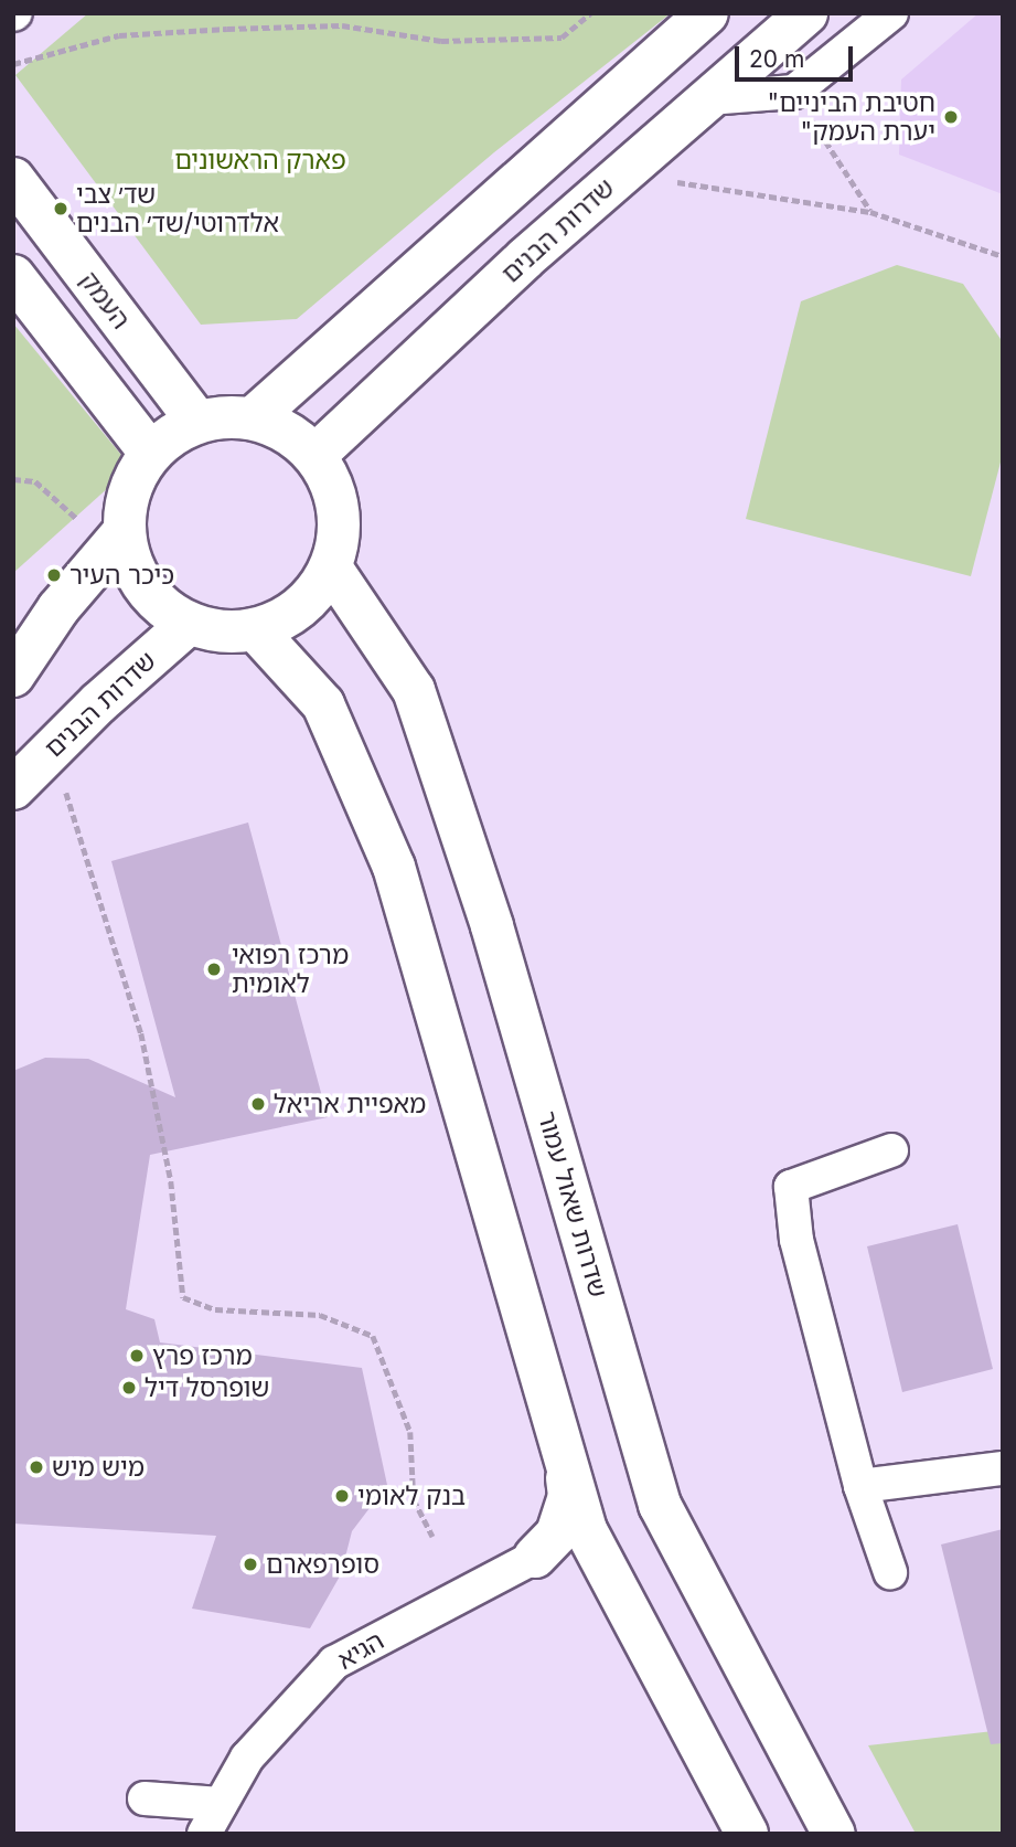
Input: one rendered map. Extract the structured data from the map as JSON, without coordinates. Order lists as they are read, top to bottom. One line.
{"streets":{"main road":["שדרות הבנים","העמק","שדרות שאול עמור"],"street":["הגיא"]},"crossings":[["שדרות הבנים","העמק"],["שדרות הבנים","שדרות שאול עמור"],["העמק","שדרות שאול עמור"]],"parks":["פארק הראשונים"],"places":["\"חטיבת הביניים \"יערת העמק","שד׳ צבי אלדרוטי/שד׳ הבנים","כיכר העיר","מרכז רפואי לאומית","מאפיית אריאל","מרכז פרץ","שופרסל דיל","מיש מיש","בנק לאומי","סופרפארם"],"scale_bar":"20 m"}
